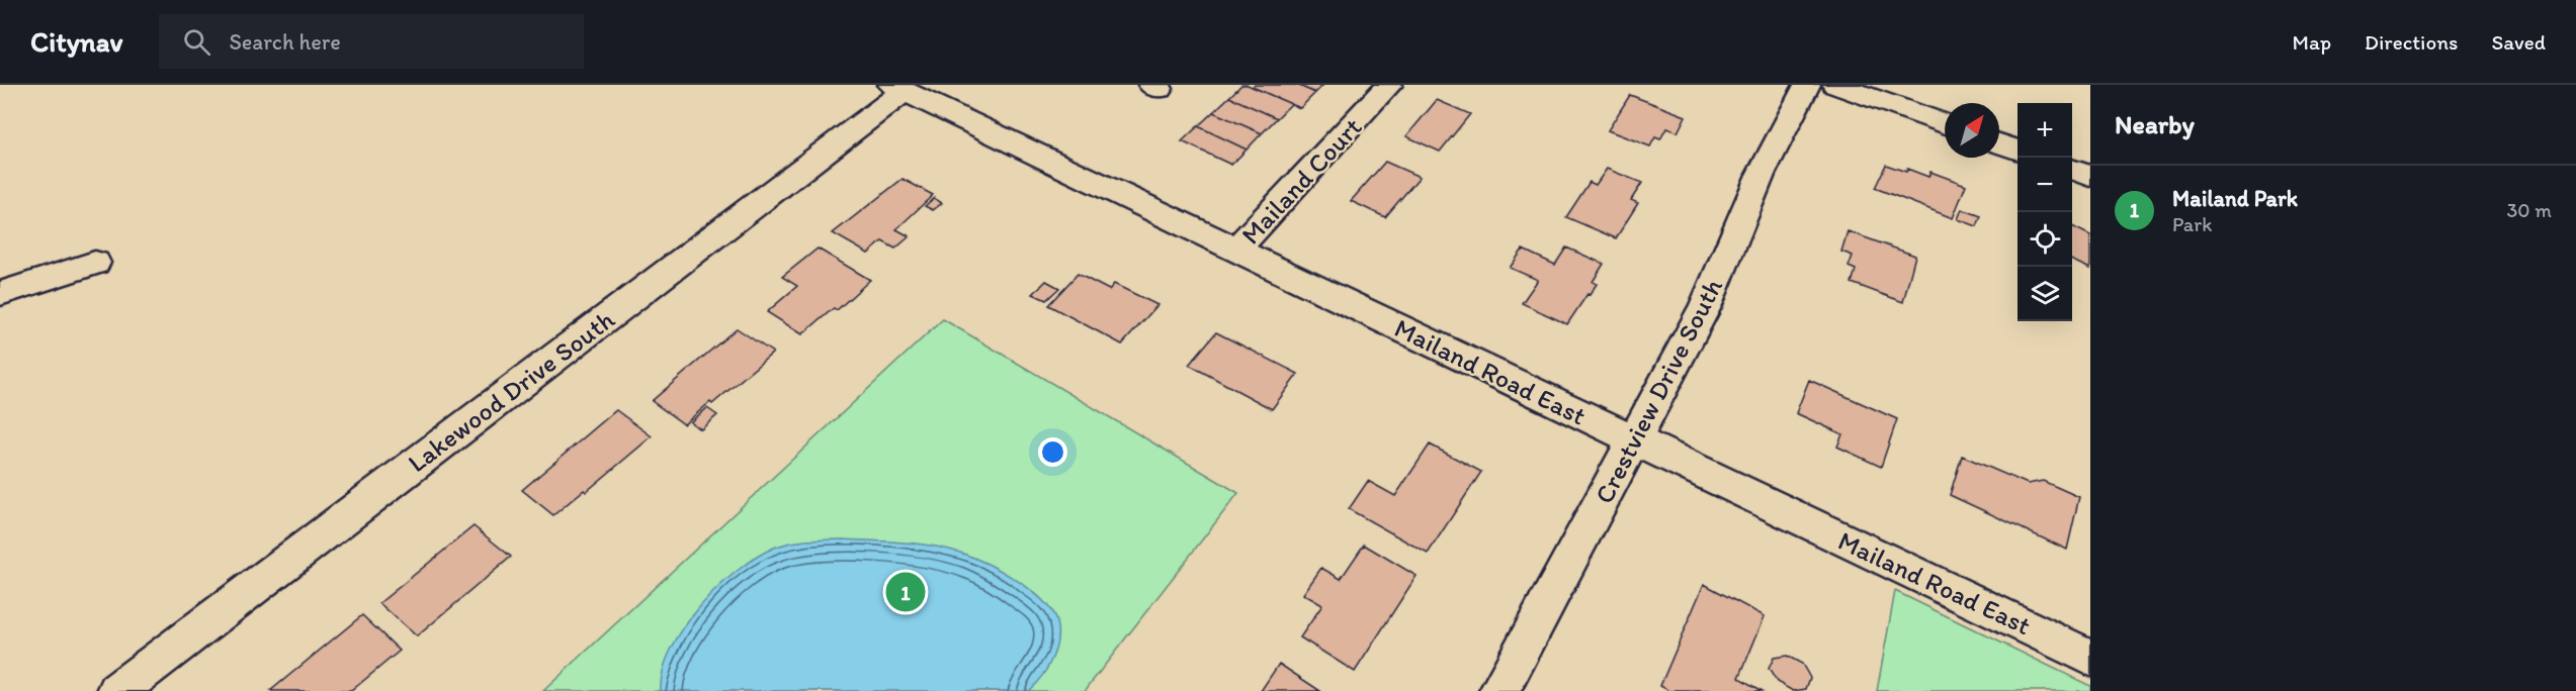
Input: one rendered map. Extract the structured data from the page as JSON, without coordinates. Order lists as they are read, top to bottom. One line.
{"streets":{"street":["Mailand Court","Mailand Road East","Lakewood Drive South","Crestview Drive South"]},"crossings":[["Mailand Court","Mailand Road East"],["Mailand Road East","Lakewood Drive South"],["Mailand Road East","Crestview Drive South"]],"north":"top right","page":{"header":"Citynav","search":"Search here","nav":["Map","Directions","Saved"],"heading":"Nearby","map_buttons":["+","−"],"list":[{"mark":"1","name":"Mailand Park","note":"Park","value":"30 m"}],"pins":"1"}}
